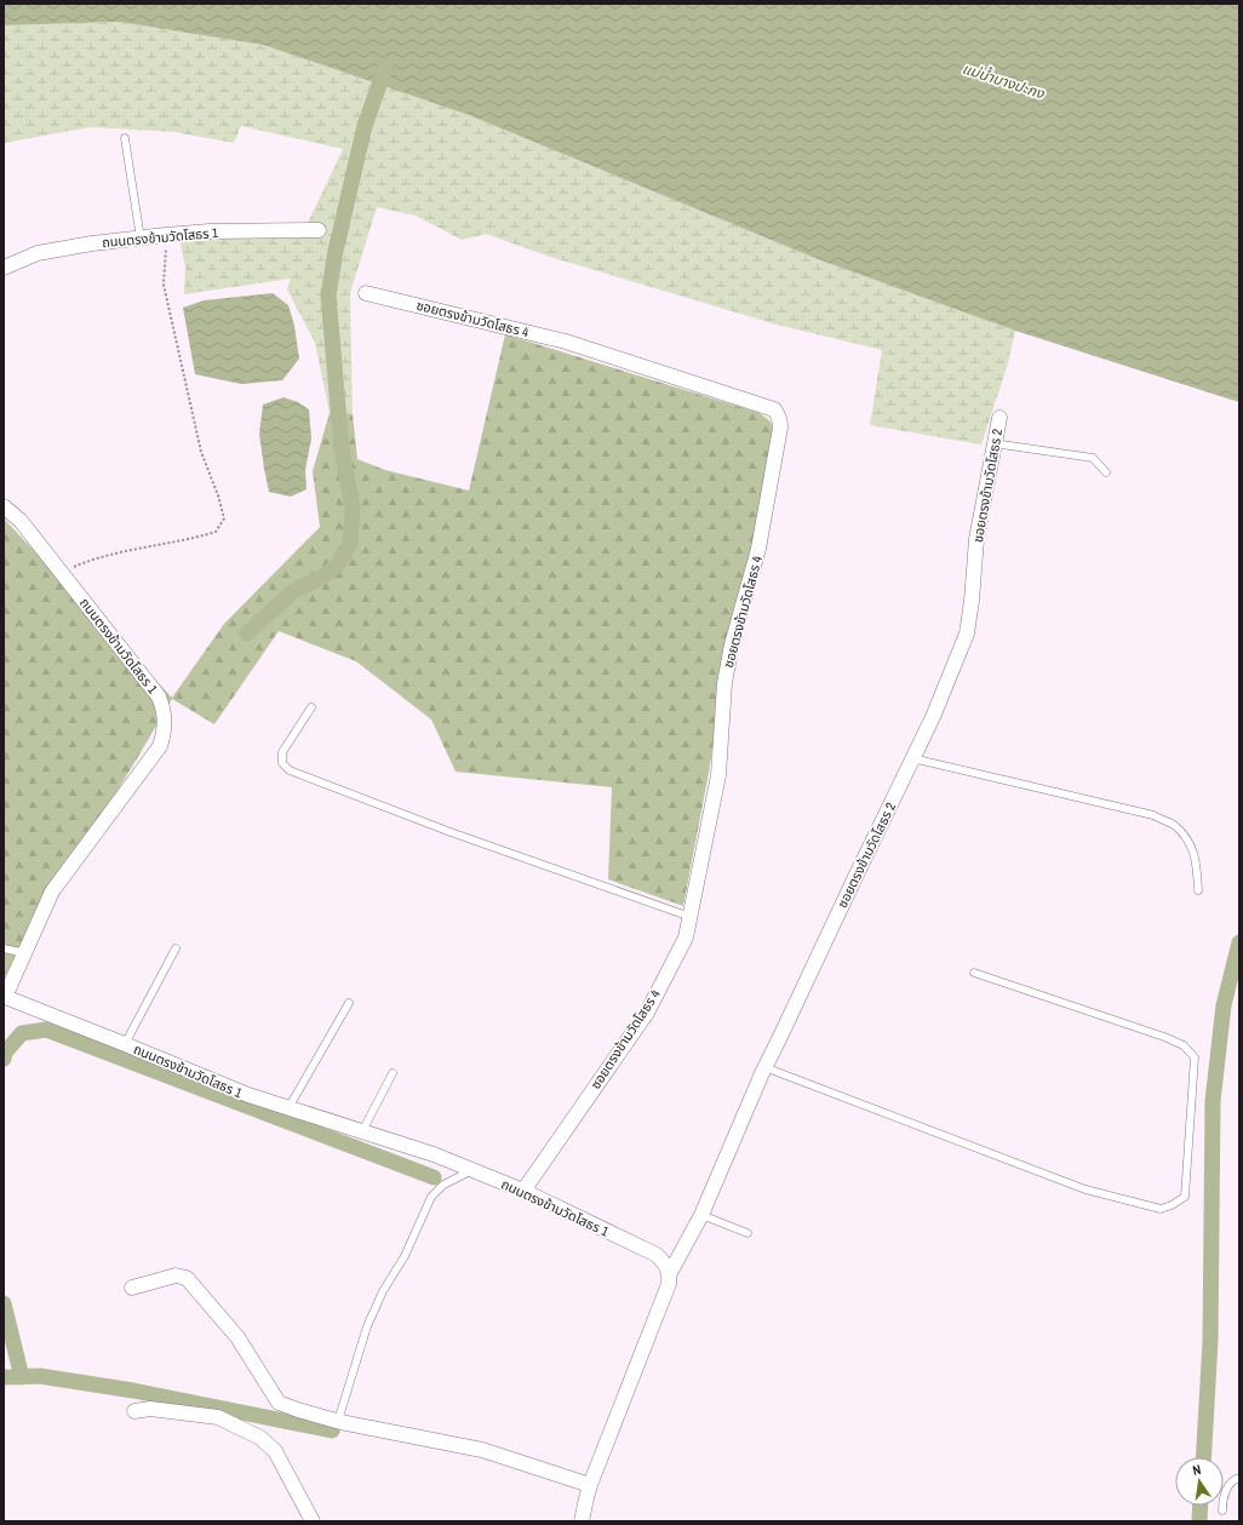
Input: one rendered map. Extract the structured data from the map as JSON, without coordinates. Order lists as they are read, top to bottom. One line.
{"streets":{"street":["ถนนตรงข้ามวัดโสธร 1","ซอยตรงข้ามวัดโสธร 4","ซอยตรงข้ามวัดโสธร 2"]},"crossings":[["ถนนตรงข้ามวัดโสธร 1","ซอยตรงข้ามวัดโสธร 4"],["ถนนตรงข้ามวัดโสธร 1","ซอยตรงข้ามวัดโสธร 2"]],"water":["แม่น้ำบางปะกง"],"north":"top"}
